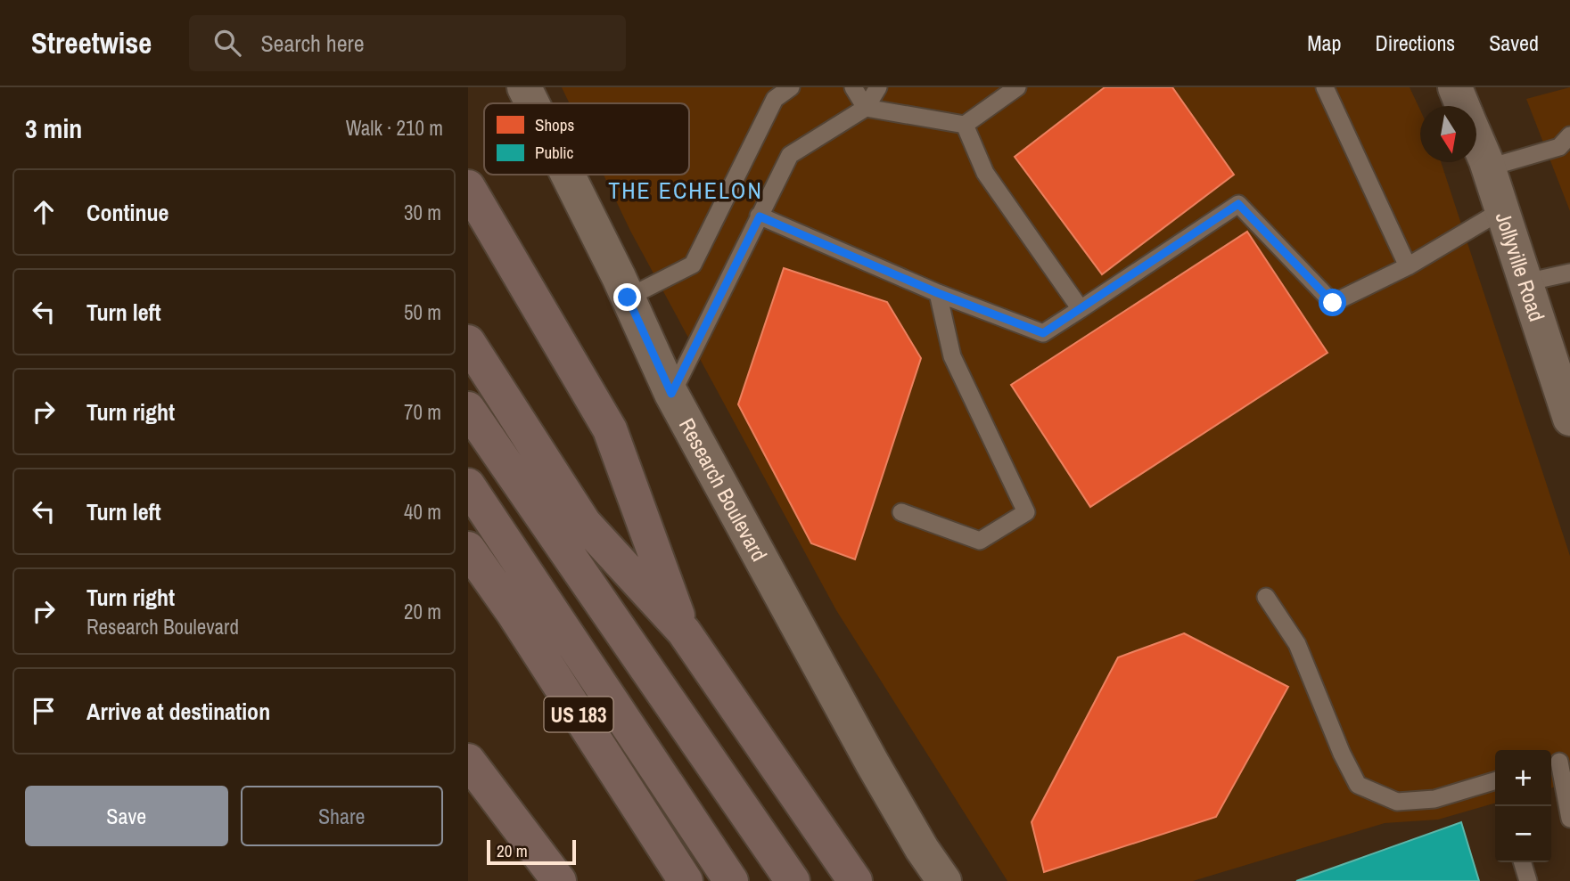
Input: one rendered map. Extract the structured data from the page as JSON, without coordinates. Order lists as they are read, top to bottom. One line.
{"streets":{"highway":["US 183"],"main road":["Jollyville Road","Research Boulevard"]},"districts":["THE ECHELON"],"legend":["Shops","Public"],"scale_bar":"20 m","north":"bottom","page":{"header":"Streetwise","search":"Search here","nav":["Map","Directions","Saved"],"heading":["3 min","Walk · 210 m"],"list":[["Continue","30 m"],["Turn left","50 m"],["Turn right","70 m"],["Turn left","40 m"],["Turn right","Research Boulevard","20 m"],"Arrive at destination"],"map_buttons":["+","−"],"buttons":["Save","Share"],"scale":"20 m"}}
